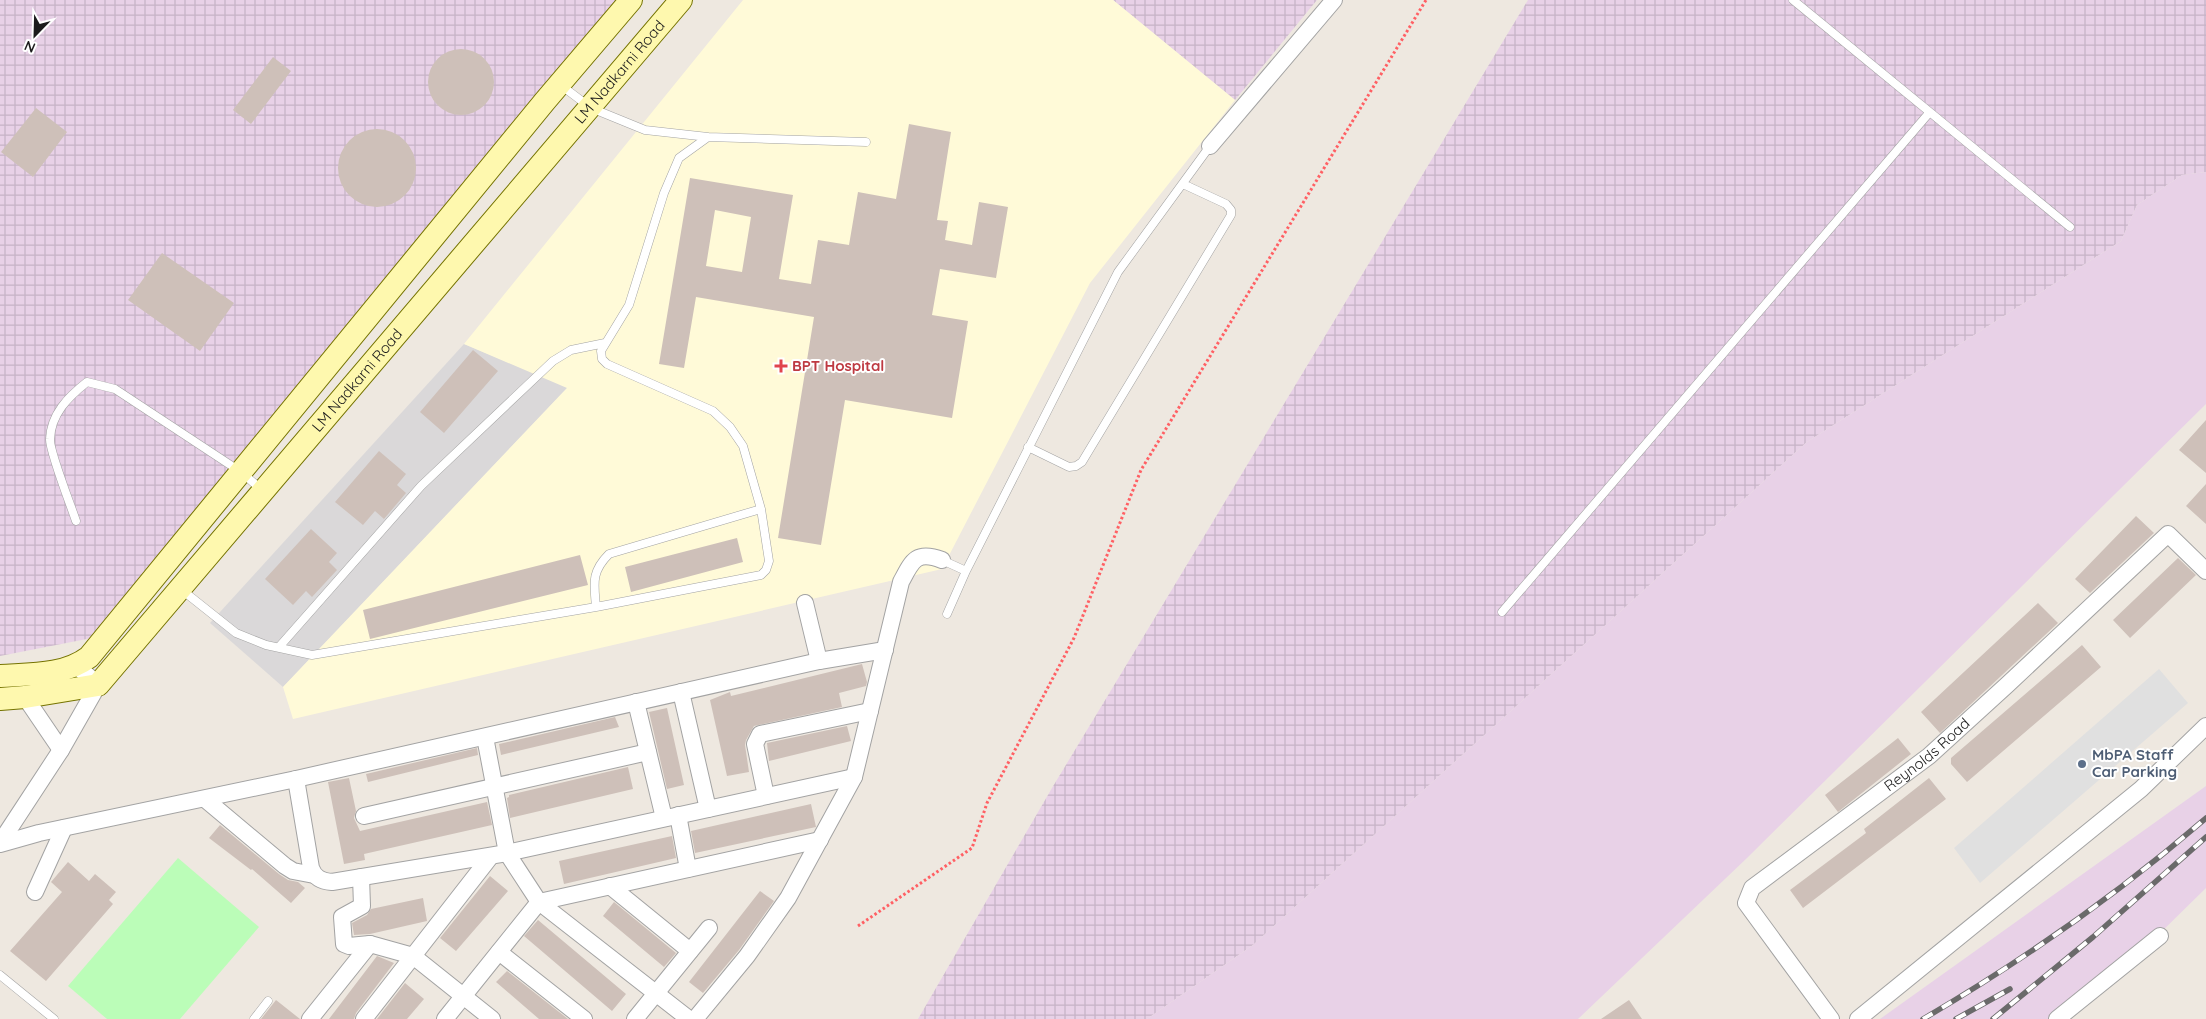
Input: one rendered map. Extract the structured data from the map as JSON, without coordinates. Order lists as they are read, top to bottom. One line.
{"streets":{"street":["LM Nadkarni Road","Reynolds Road"]},"places":{"health":["BPT Hospital"],"other":["MbPA Staff Car Parking"]},"north":"bottom left"}
